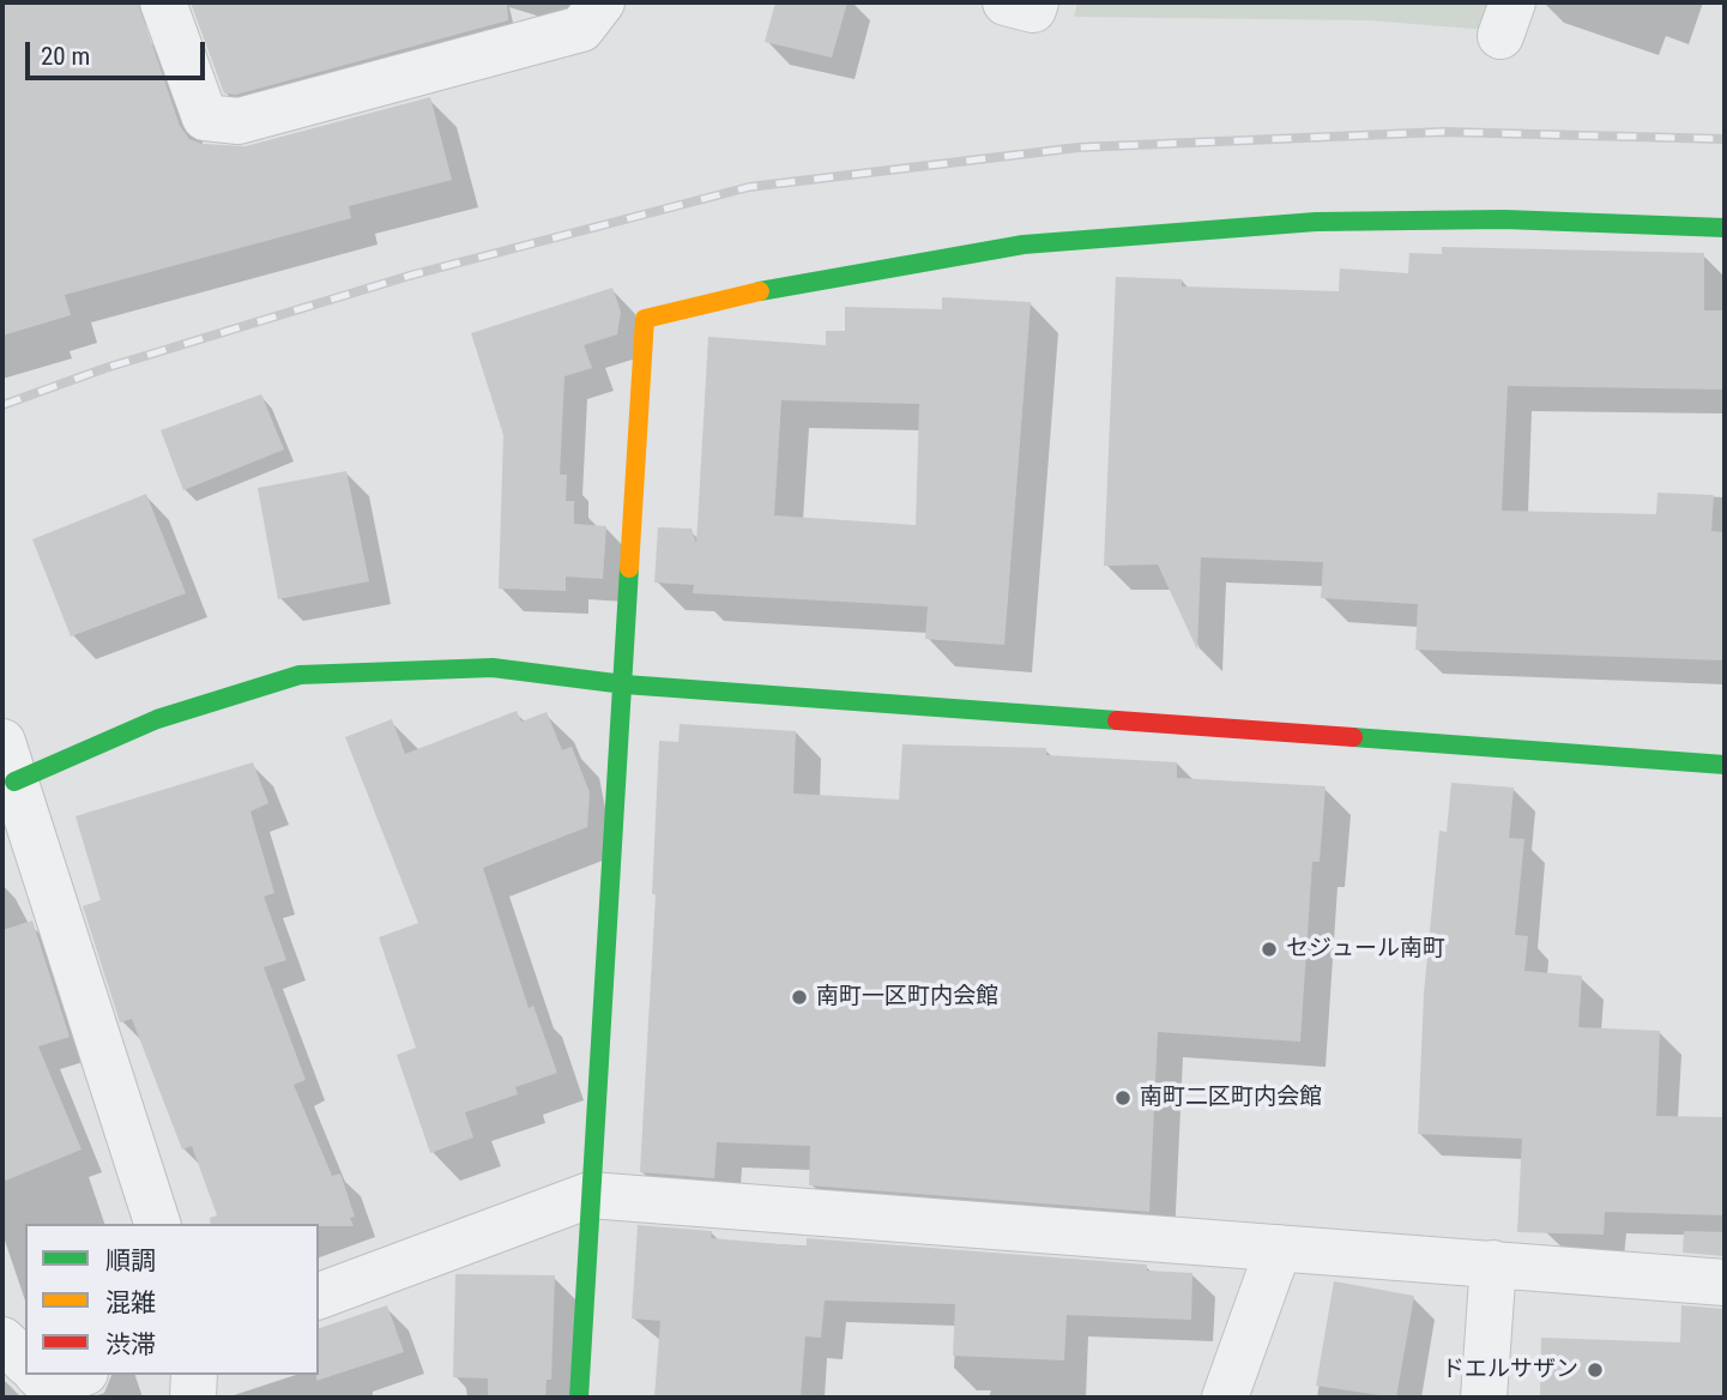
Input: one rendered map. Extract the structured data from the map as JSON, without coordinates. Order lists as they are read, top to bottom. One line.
{"places":["セジュール南町","南町一区町内会館","南町二区町内会館","ドエルサザン"],"legend":["順調","混雑","渋滞"],"scale_bar":"20 m"}
